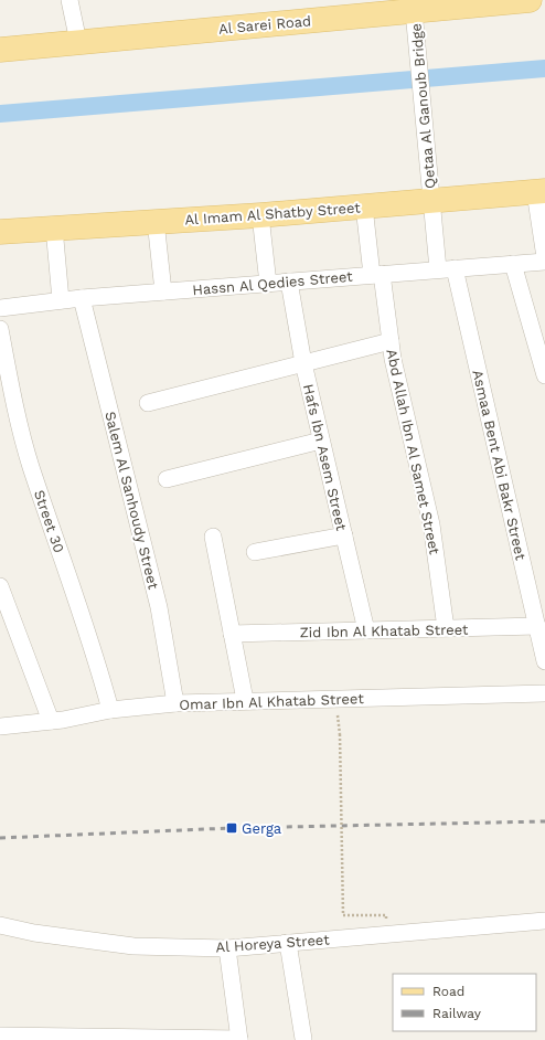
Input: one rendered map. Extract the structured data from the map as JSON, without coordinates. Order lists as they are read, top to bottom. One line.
{"streets":{"main road":["Al Sarei Road","Al Imam Al Shatby Street"],"street":["Qetaa Al Ganoub Bridge","Hassn Al Qedies Street","Abd Allah Ibn Al Samet Street","Hafs Ibn Asem Street","Asmaa Bent Abi Bakr Street","Salem Al Sanhoudy Street","Street 30","Zid Ibn Al Khatab Street","Omar Ibn Al Khatab Street","Al Horeya Street"]},"crossings":[["Al Sarei Road","Qetaa Al Ganoub Bridge"],["Qetaa Al Ganoub Bridge","Al Imam Al Shatby Street"],["Qetaa Al Ganoub Bridge","Hassn Al Qedies Street"],["Qetaa Al Ganoub Bridge","Asmaa Bent Abi Bakr Street"],["Al Imam Al Shatby Street","Abd Allah Ibn Al Samet Street"],["Hassn Al Qedies Street","Abd Allah Ibn Al Samet Street"],["Hassn Al Qedies Street","Hafs Ibn Asem Street"],["Hassn Al Qedies Street","Asmaa Bent Abi Bakr Street"],["Hassn Al Qedies Street","Salem Al Sanhoudy Street"],["Abd Allah Ibn Al Samet Street","Zid Ibn Al Khatab Street"],["Hafs Ibn Asem Street","Zid Ibn Al Khatab Street"],["Asmaa Bent Abi Bakr Street","Zid Ibn Al Khatab Street"],["Salem Al Sanhoudy Street","Omar Ibn Al Khatab Street"],["Street 30","Omar Ibn Al Khatab Street"]],"places":{"transit":["Gerga"]},"legend":["Road","Railway"]}
